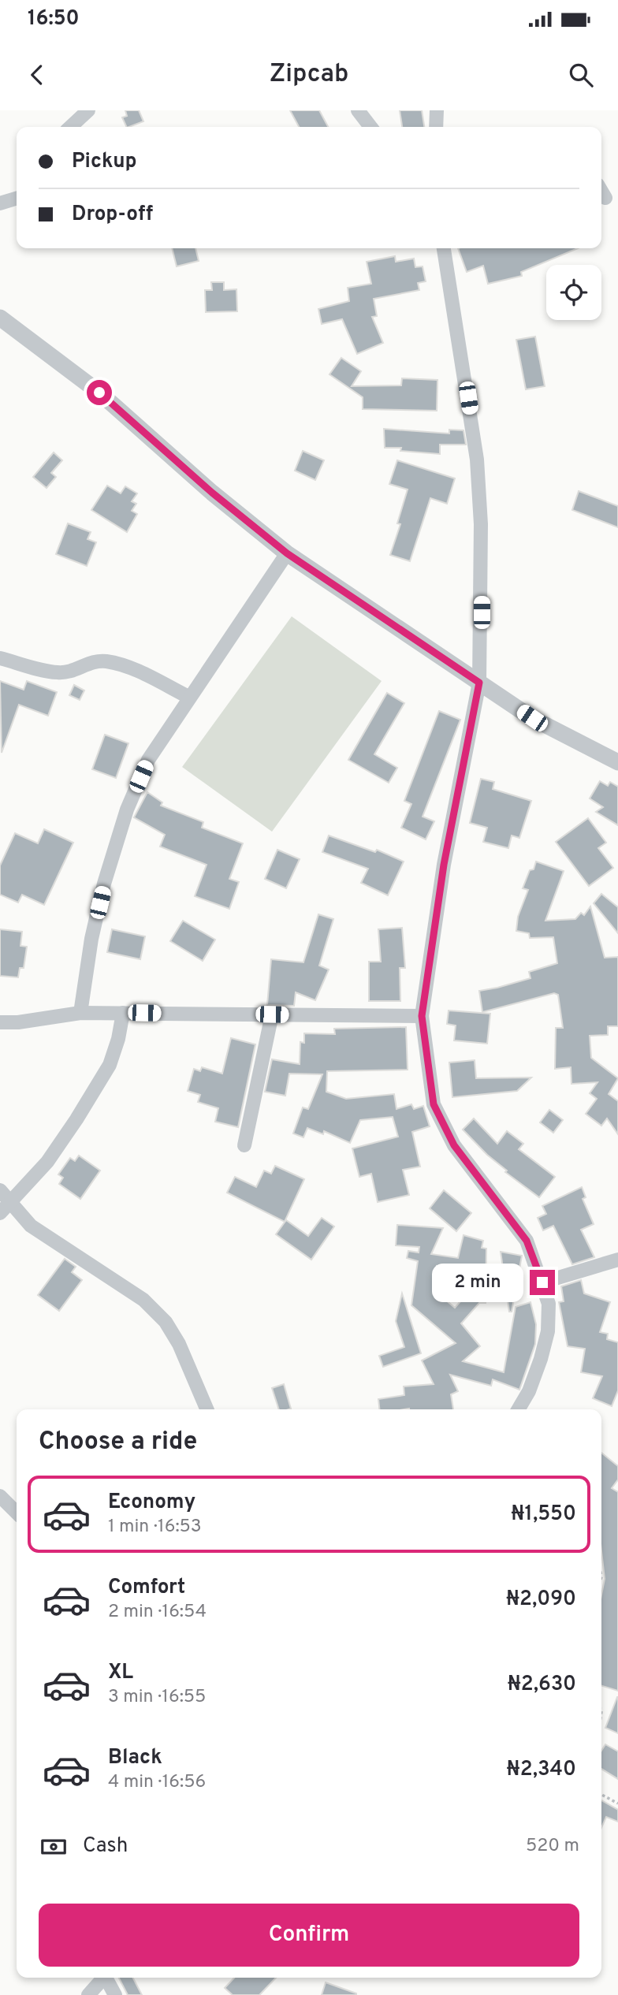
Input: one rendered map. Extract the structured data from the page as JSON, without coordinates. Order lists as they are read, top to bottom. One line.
{"page":{"status":"16:50","header":"Zipcab","banner":["Pickup","Drop-off"],"bubble":"2 min","heading":"Choose a ride","list":[{"name":"Economy","note":"1 min · 16:53","value":"₦1,550"},{"name":"Comfort","note":"2 min · 16:54","value":"₦2,090"},{"name":"XL","note":"3 min · 16:55","value":"₦2,630"},{"name":"Black","note":"4 min · 16:56","value":"₦2,340"}],"pay":["Cash","520 m"],"buttons":"Confirm"}}
